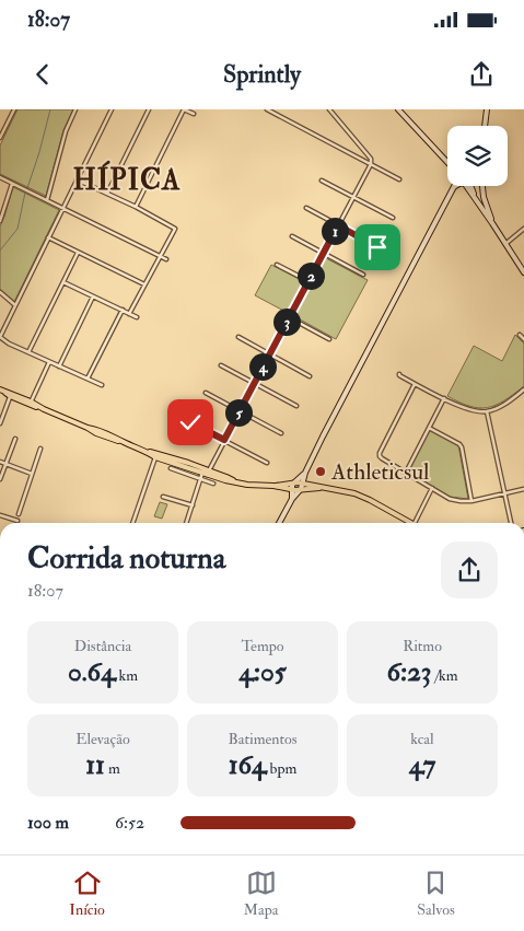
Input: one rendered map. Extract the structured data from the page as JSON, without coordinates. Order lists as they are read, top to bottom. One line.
{"districts":["HÍPICA"],"places":["Athleticsul"],"page":{"status":"18:07","header":"Sprintly","pins":["1","2","3","4","5"],"heading":["Corrida noturna","18:07"],"stats":[["Distância","0.64 km"],["Tempo","4:05"],["Ritmo","6:23 /km"],["Elevação","11 m"],["Batimentos","164 bpm"],["kcal","47"]],"list":[{"name":"100 m","note":"6:52"}],"tabs":["Início","Mapa","Salvos"]}}
